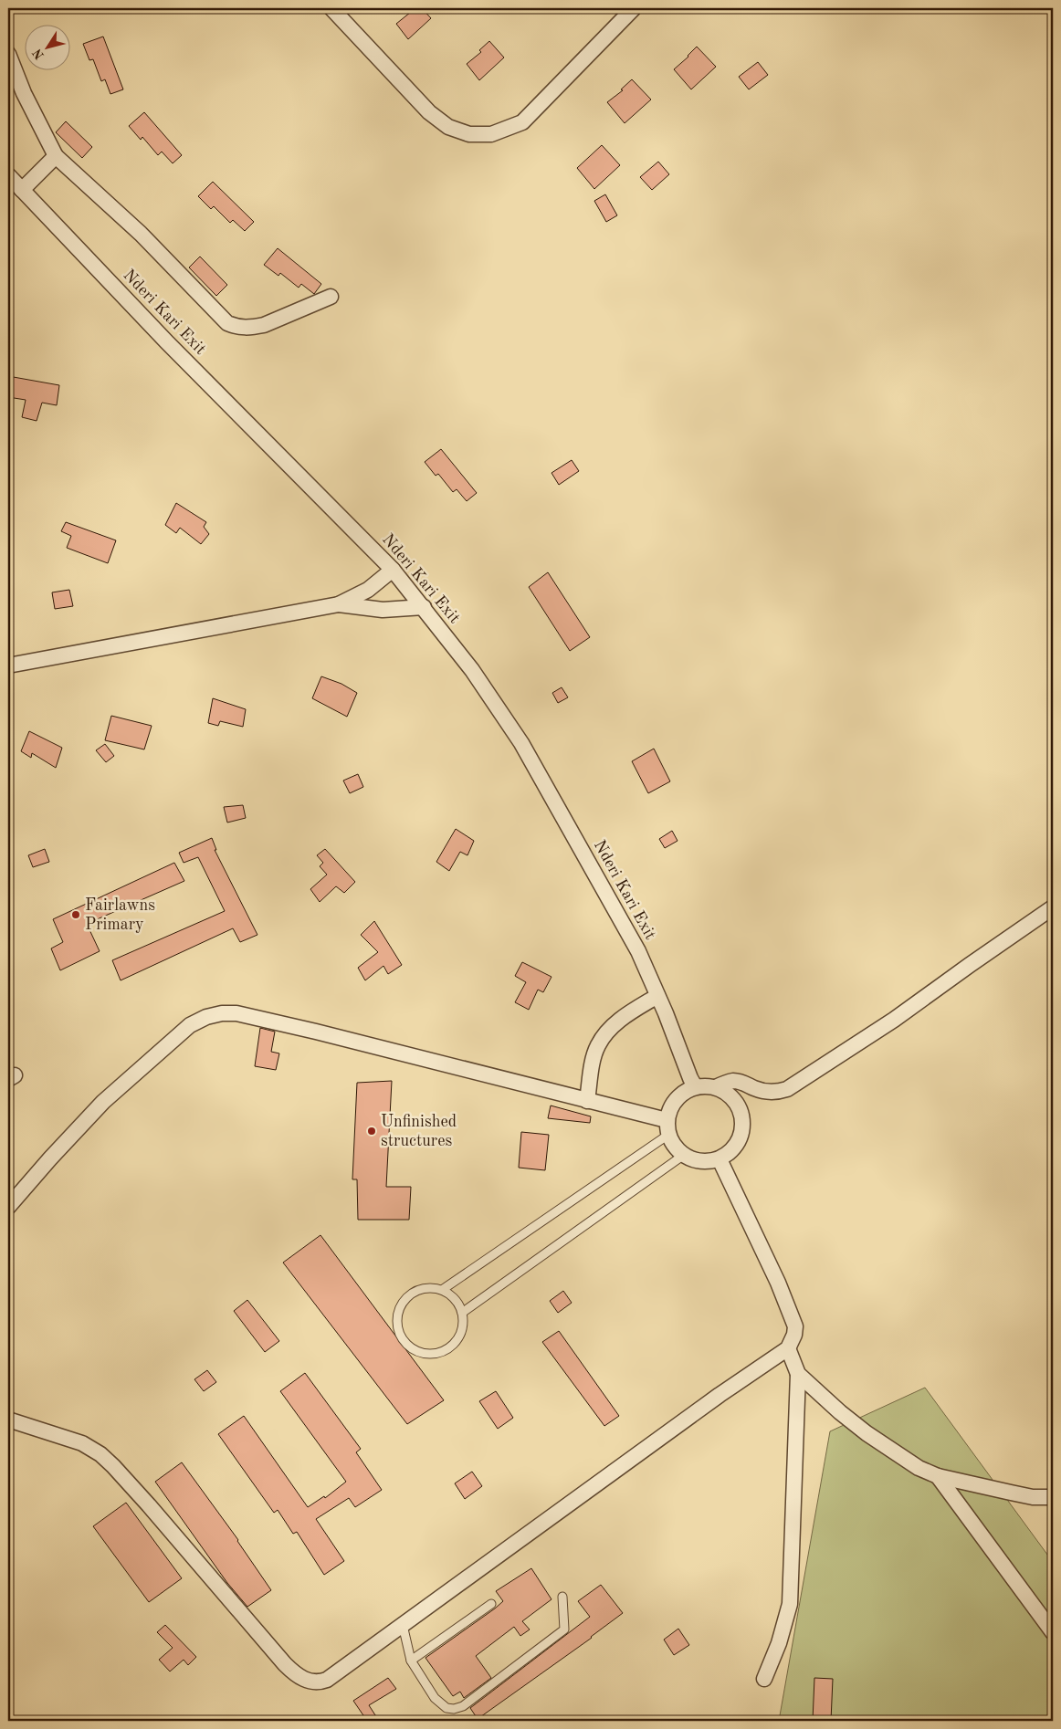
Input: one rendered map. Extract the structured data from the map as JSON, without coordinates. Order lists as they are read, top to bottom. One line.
{"streets":{"street":["Nderi Kari Exit"]},"places":["Fairlawns Primary","Unfinished structures"],"north":"bottom left"}
